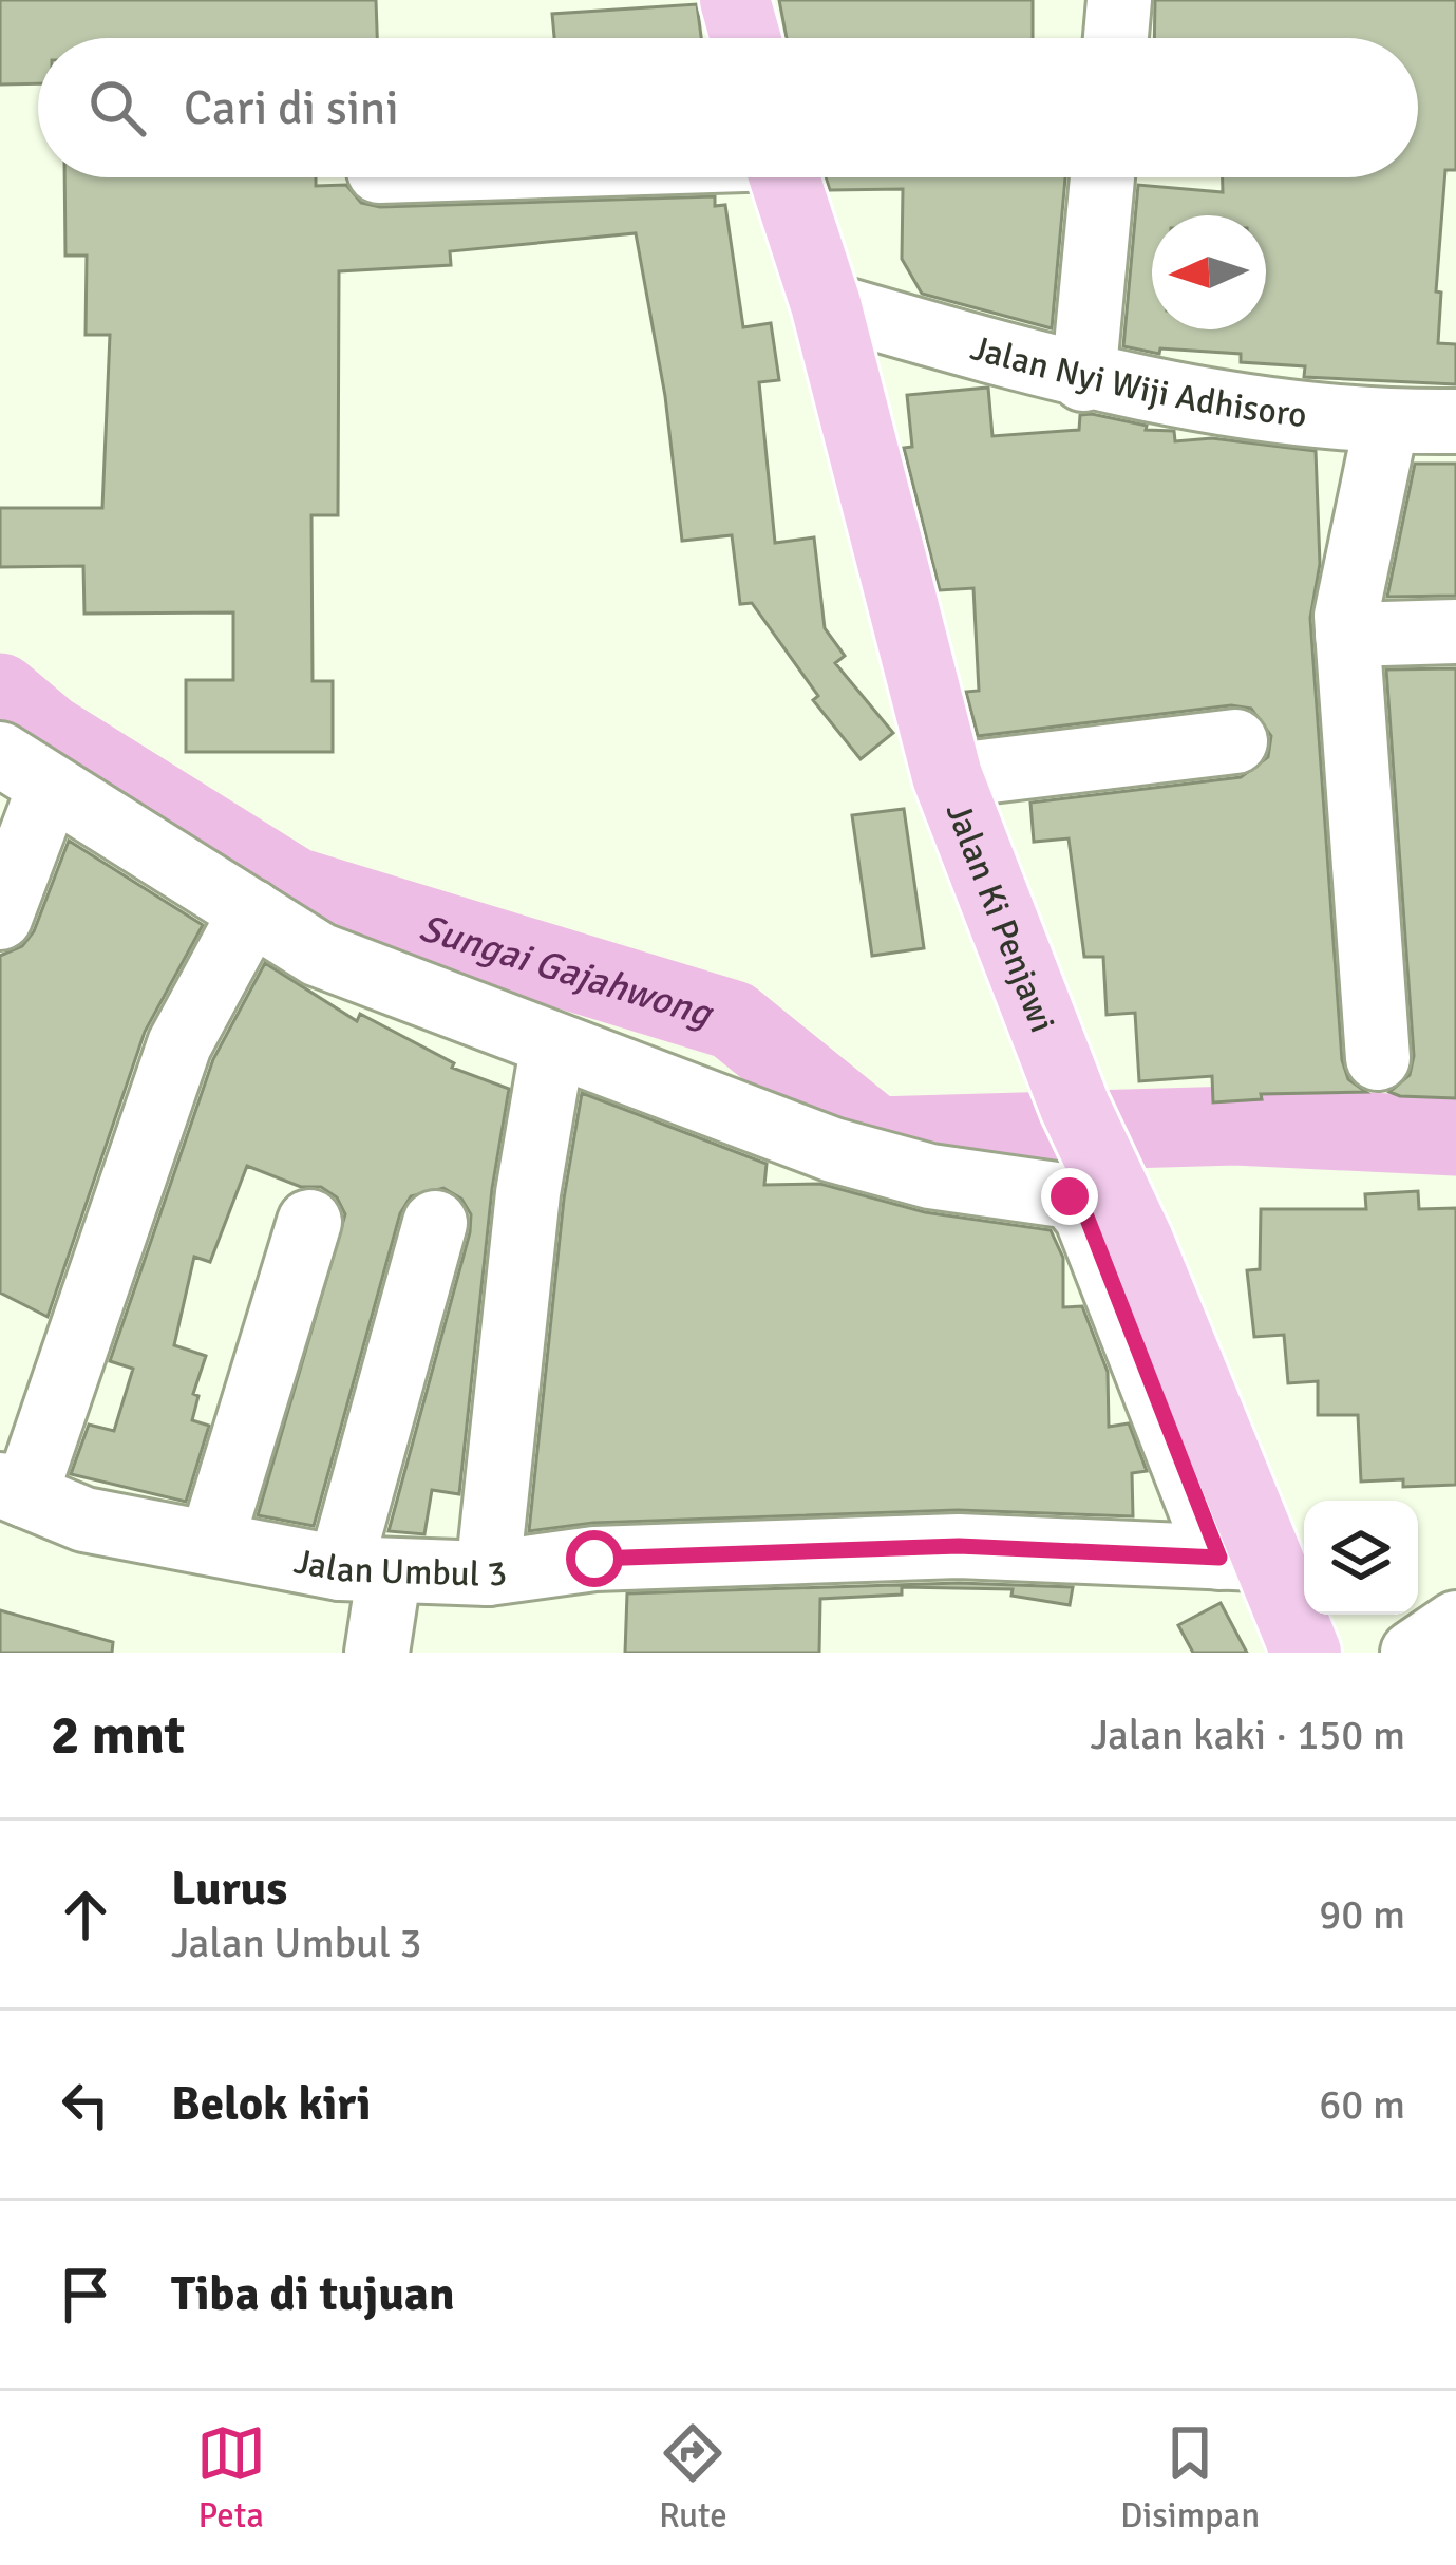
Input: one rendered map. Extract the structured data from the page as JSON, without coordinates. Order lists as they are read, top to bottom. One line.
{"streets":{"main road":["Jalan Ki Penjawi"],"street":["Jalan Nyi Wiji Adhisoro","Jalan Umbul 3"]},"crossings":[["Jalan Nyi Wiji Adhisoro","Jalan Ki Penjawi"],["Jalan Ki Penjawi","Jalan Umbul 3"]],"water":["Sungai Gajahwong"],"north":"left","page":{"search":"Cari di sini","heading":["2 mnt","Jalan kaki · 150 m"],"list":[["Lurus","Jalan Umbul 3","90 m"],["Belok kiri","60 m"],"Tiba di tujuan"],"nav":["Peta","Rute","Disimpan"]}}
